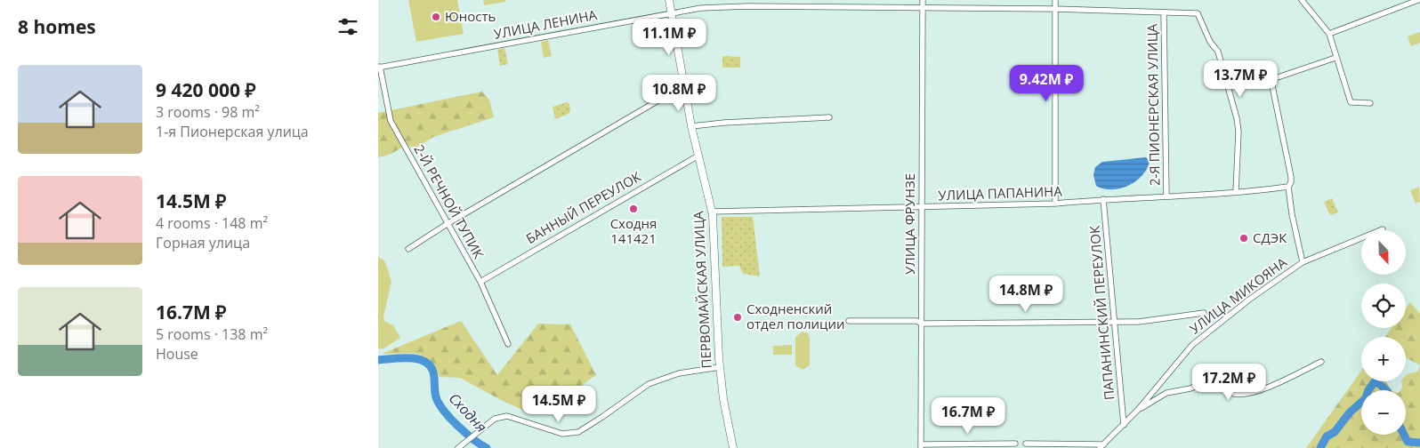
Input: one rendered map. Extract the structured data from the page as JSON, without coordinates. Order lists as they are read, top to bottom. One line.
{"streets":{"main road":["ПЕРВОМАЙСКАЯ УЛИЦА"],"street":["УЛИЦА ЛЕНИНА","2-Я ПИОНЕРСКАЯ УЛИЦА","УЛИЦА ПАПАНИНА","2-Й РЕЧНОЙ ТУПИК","БАННЫЙ ПЕРЕУЛОК","УЛИЦА ФРУНЗЕ","УЛИЦА МИКОЯНА","ПАПАНИНСКИЙ ПЕРЕУЛОК"]},"crossings":[["УЛИЦА ЛЕНИНА","2-Я ПИОНЕРСКАЯ УЛИЦА"],["УЛИЦА ЛЕНИНА","УЛИЦА ПАПАНИНА"],["УЛИЦА ЛЕНИНА","2-Й РЕЧНОЙ ТУПИК"],["УЛИЦА ЛЕНИНА","УЛИЦА ФРУНЗЕ"],["УЛИЦА ЛЕНИНА","ПЕРВОМАЙСКАЯ УЛИЦА"],["2-Я ПИОНЕРСКАЯ УЛИЦА","УЛИЦА ПАПАНИНА"],["УЛИЦА ПАПАНИНА","УЛИЦА ФРУНЗЕ"],["УЛИЦА ПАПАНИНА","ПЕРВОМАЙСКАЯ УЛИЦА"],["УЛИЦА ПАПАНИНА","УЛИЦА МИКОЯНА"],["УЛИЦА ПАПАНИНА","ПАПАНИНСКИЙ ПЕРЕУЛОК"],["2-Й РЕЧНОЙ ТУПИК","БАННЫЙ ПЕРЕУЛОК"],["БАННЫЙ ПЕРЕУЛОК","ПЕРВОМАЙСКАЯ УЛИЦА"],["УЛИЦА МИКОЯНА","ПАПАНИНСКИЙ ПЕРЕУЛОК"]],"water":["Сходня"],"places":["Юность","Сходня 141421","СДЭК","Сходненский отдел полиции"],"north":"bottom","page":{"heading":"8 homes","price":["11.1M ₽","13.7M ₽","9.42M ₽","10.8M ₽","14.8M ₽","17.2M ₽","14.5M ₽","16.7M ₽"],"list":[{"name":"9 420 000 ₽","note":"3 rooms · 98 m² · 1-я Пионерская улица"},{"name":"14.5M ₽","note":"4 rooms · 148 m² · Горная улица"},{"name":"16.7M ₽","note":"5 rooms · 138 m² · House"}],"map_buttons":["+","−"]}}
